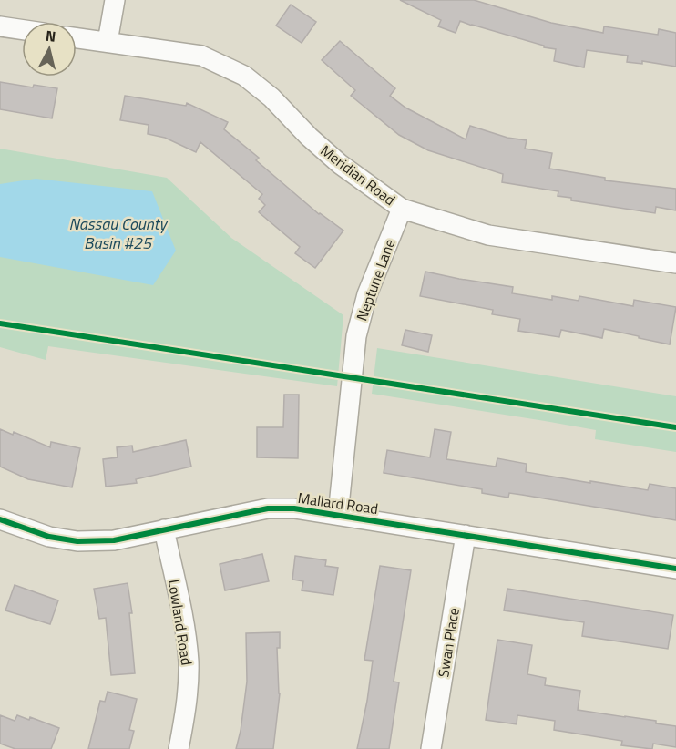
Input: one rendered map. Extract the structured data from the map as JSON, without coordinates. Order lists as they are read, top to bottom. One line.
{"streets":{"street":["Meridian Road","Neptune Lane","Mallard Road","Lowland Road","Swan Place"]},"crossings":[["Meridian Road","Neptune Lane"],["Neptune Lane","Mallard Road"],["Mallard Road","Lowland Road"],["Mallard Road","Swan Place"]],"water":["Nassau County Basin #25"],"north":"top"}
